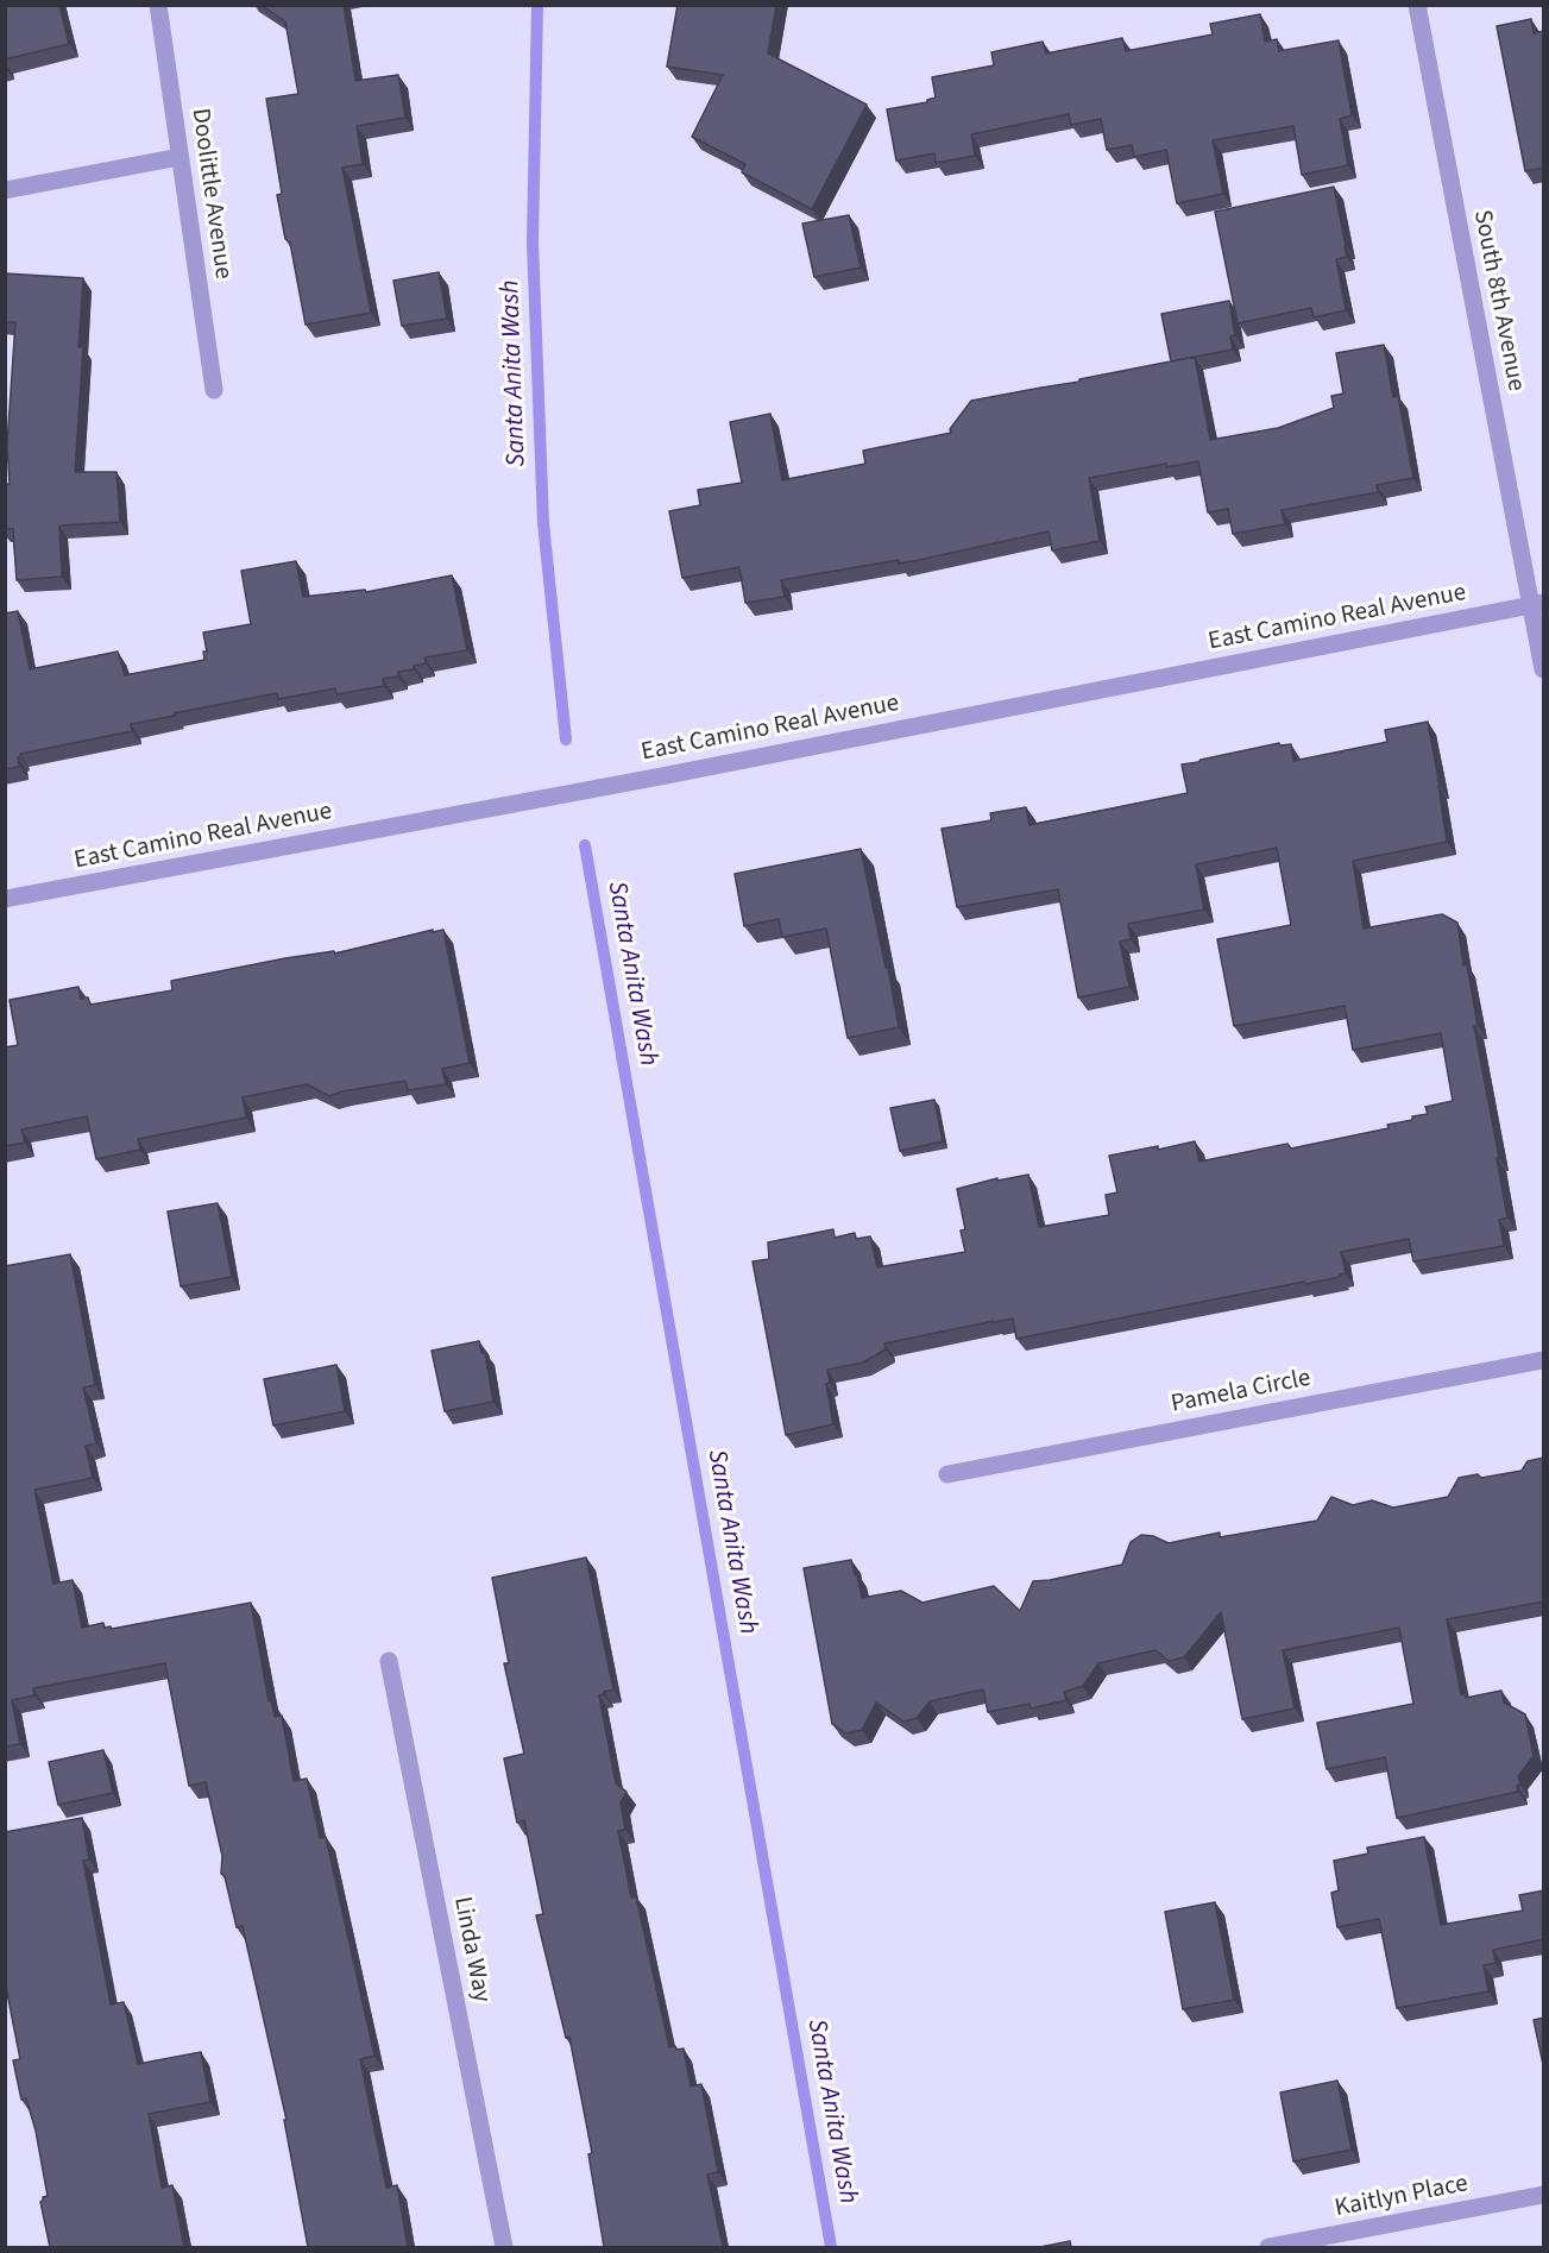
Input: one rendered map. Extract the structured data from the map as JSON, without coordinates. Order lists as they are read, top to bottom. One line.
{"streets":{"street":["Doolittle Avenue","South 8th Avenue","East Camino Real Avenue","Pamela Circle","Linda Way","Kaitlyn Place"]},"crossings":[["South 8th Avenue","East Camino Real Avenue"]],"water":["Santa Anita Wash"]}
